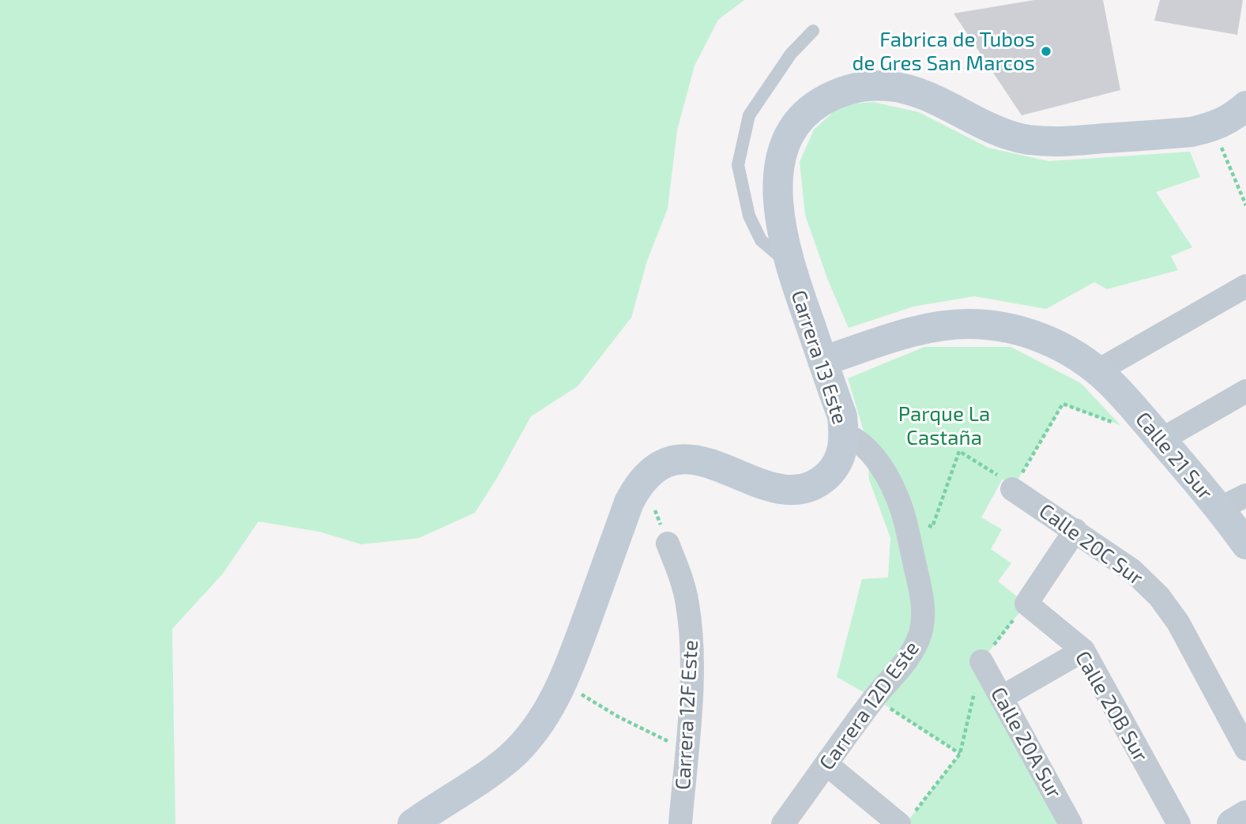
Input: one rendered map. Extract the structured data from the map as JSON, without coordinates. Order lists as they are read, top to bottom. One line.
{"streets":{"main road":["Carrera 13 Este","Calle 21 Sur"],"street":["Calle 20C Sur","Carrera 12D Este","Calle 20B Sur","Carrera 12F Este","Calle 20A Sur"]},"crossings":[["Carrera 13 Este","Calle 21 Sur"],["Carrera 13 Este","Carrera 12D Este"]],"parks":["Parque La Castaña"],"places":["Fabrica de Tubos de Gres San Marcos"]}
